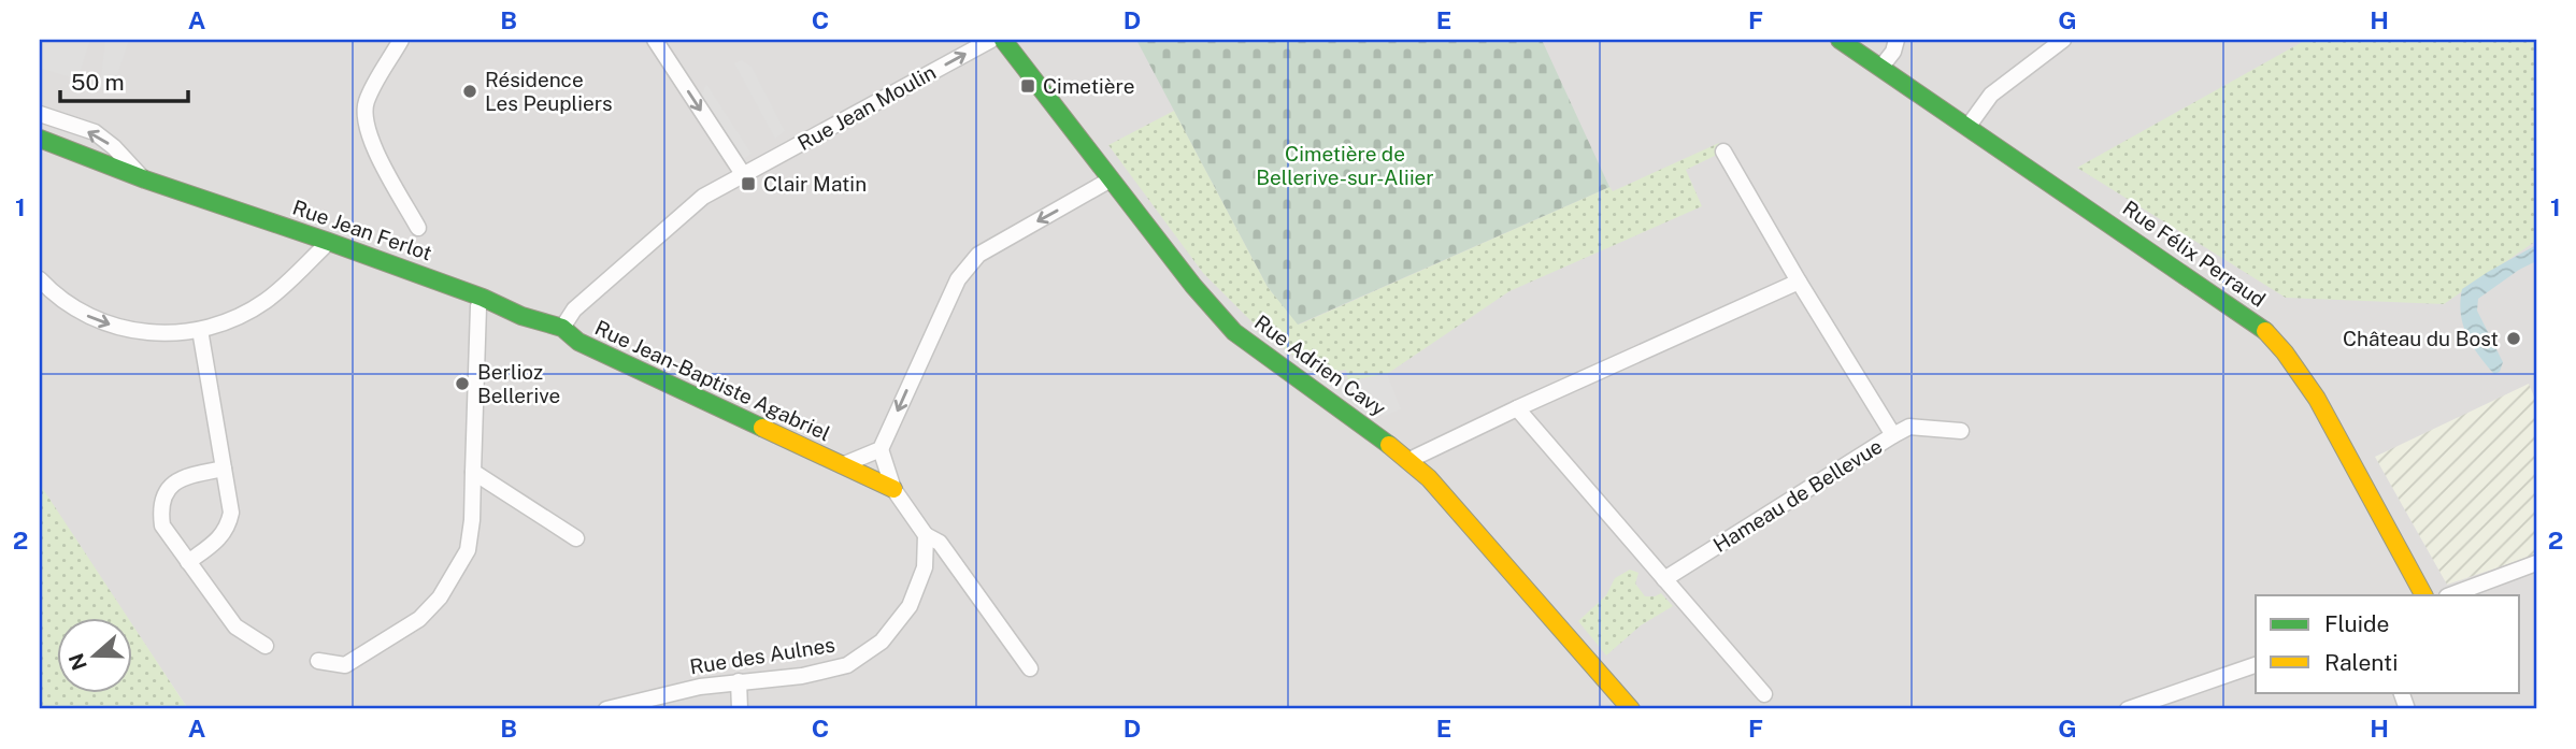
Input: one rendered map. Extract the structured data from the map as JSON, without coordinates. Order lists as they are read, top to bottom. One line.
{"streets":{"street":["Rue Jean Moulin","Rue Jean Ferlot","Rue Félix Perraud","Rue Adrien Cavy","Rue Jean-Baptiste Agabriel","Hameau de Bellevue","Rue des Aulnes"]},"crossings":[["Rue Jean Moulin","Rue Jean Ferlot"],["Rue Jean Moulin","Rue Jean-Baptiste Agabriel"],["Rue Jean Ferlot","Rue Jean-Baptiste Agabriel"]],"one_way":["Rue Jean Moulin"],"parks":["Cimetière de Bellerive-sur-Aliier"],"places":{"transit":["Cimetière","Clair Matin"],"other":["Résidence Les Peupliers","Château du Bost","Berlioz Bellerive"]},"legend":["Fluide","Ralenti"],"scale_bar":"50 m","north":"left","grid":{"columns":["A","B","C","D","E","F","G","H"],"rows":["1","2"]}}
